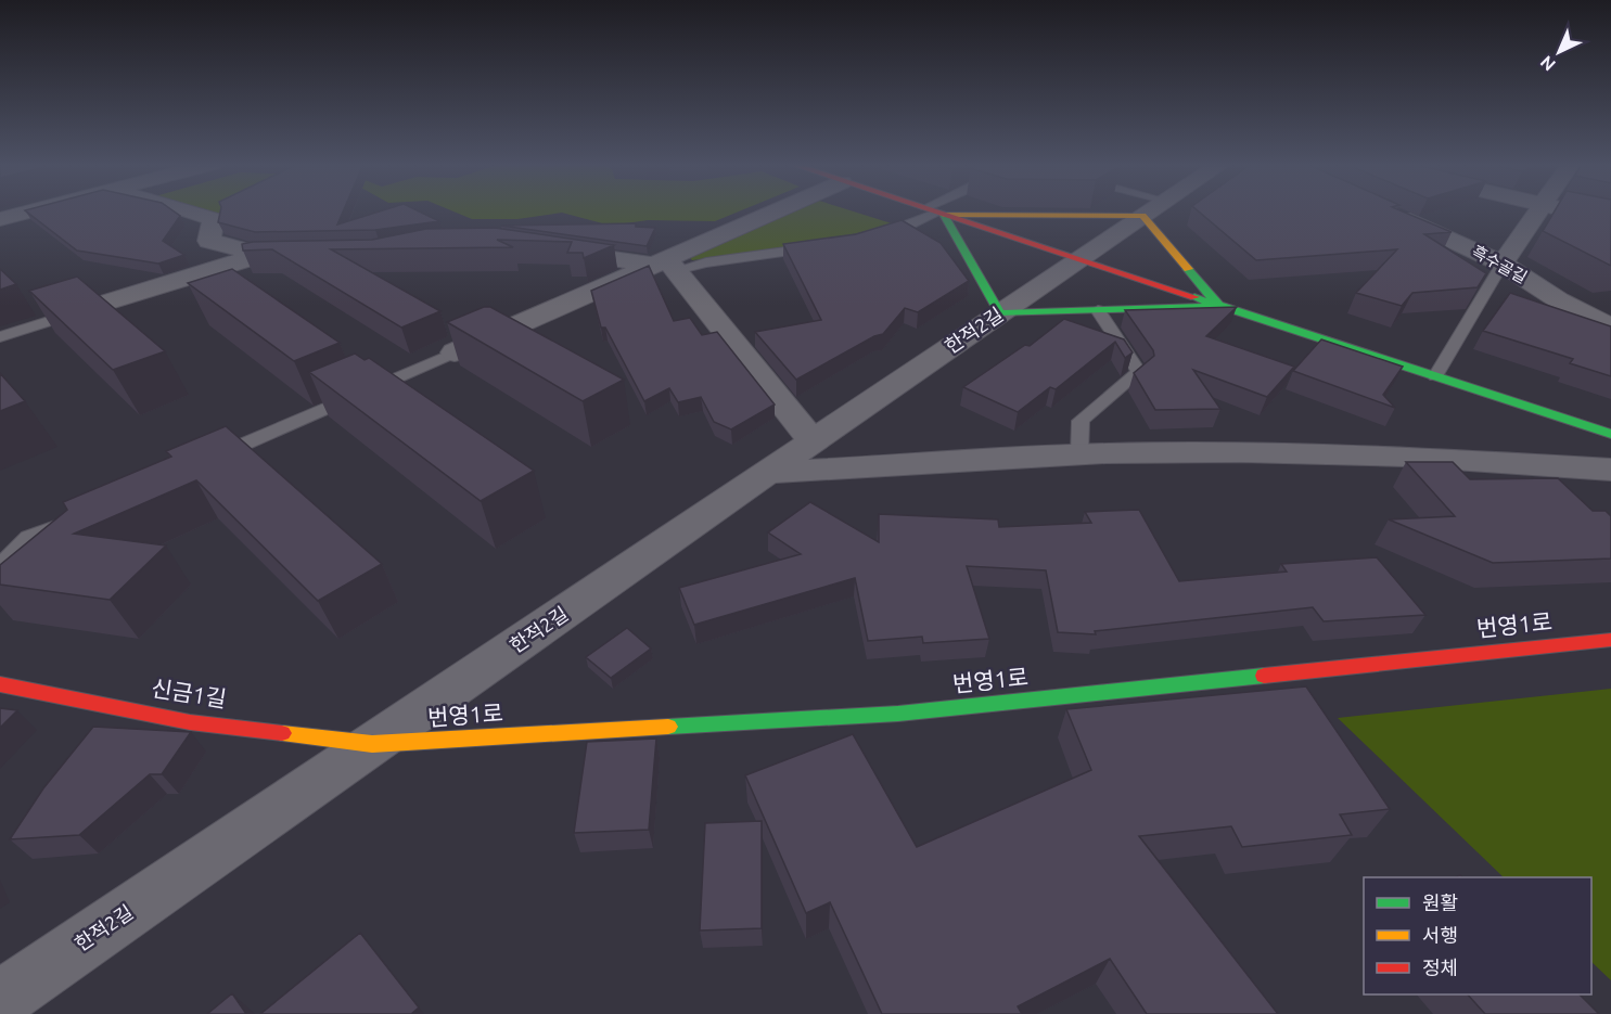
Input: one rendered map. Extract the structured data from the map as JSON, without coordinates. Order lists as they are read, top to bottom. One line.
{"streets":{"main road":["번영1로","신금1길"],"street":["흑수골길","한적2길"]},"crossings":[["한적2길","번영1로"],["한적2길","신금1길"],["번영1로","신금1길"]],"legend":["원활","서행","정체"],"north":"bottom left"}
